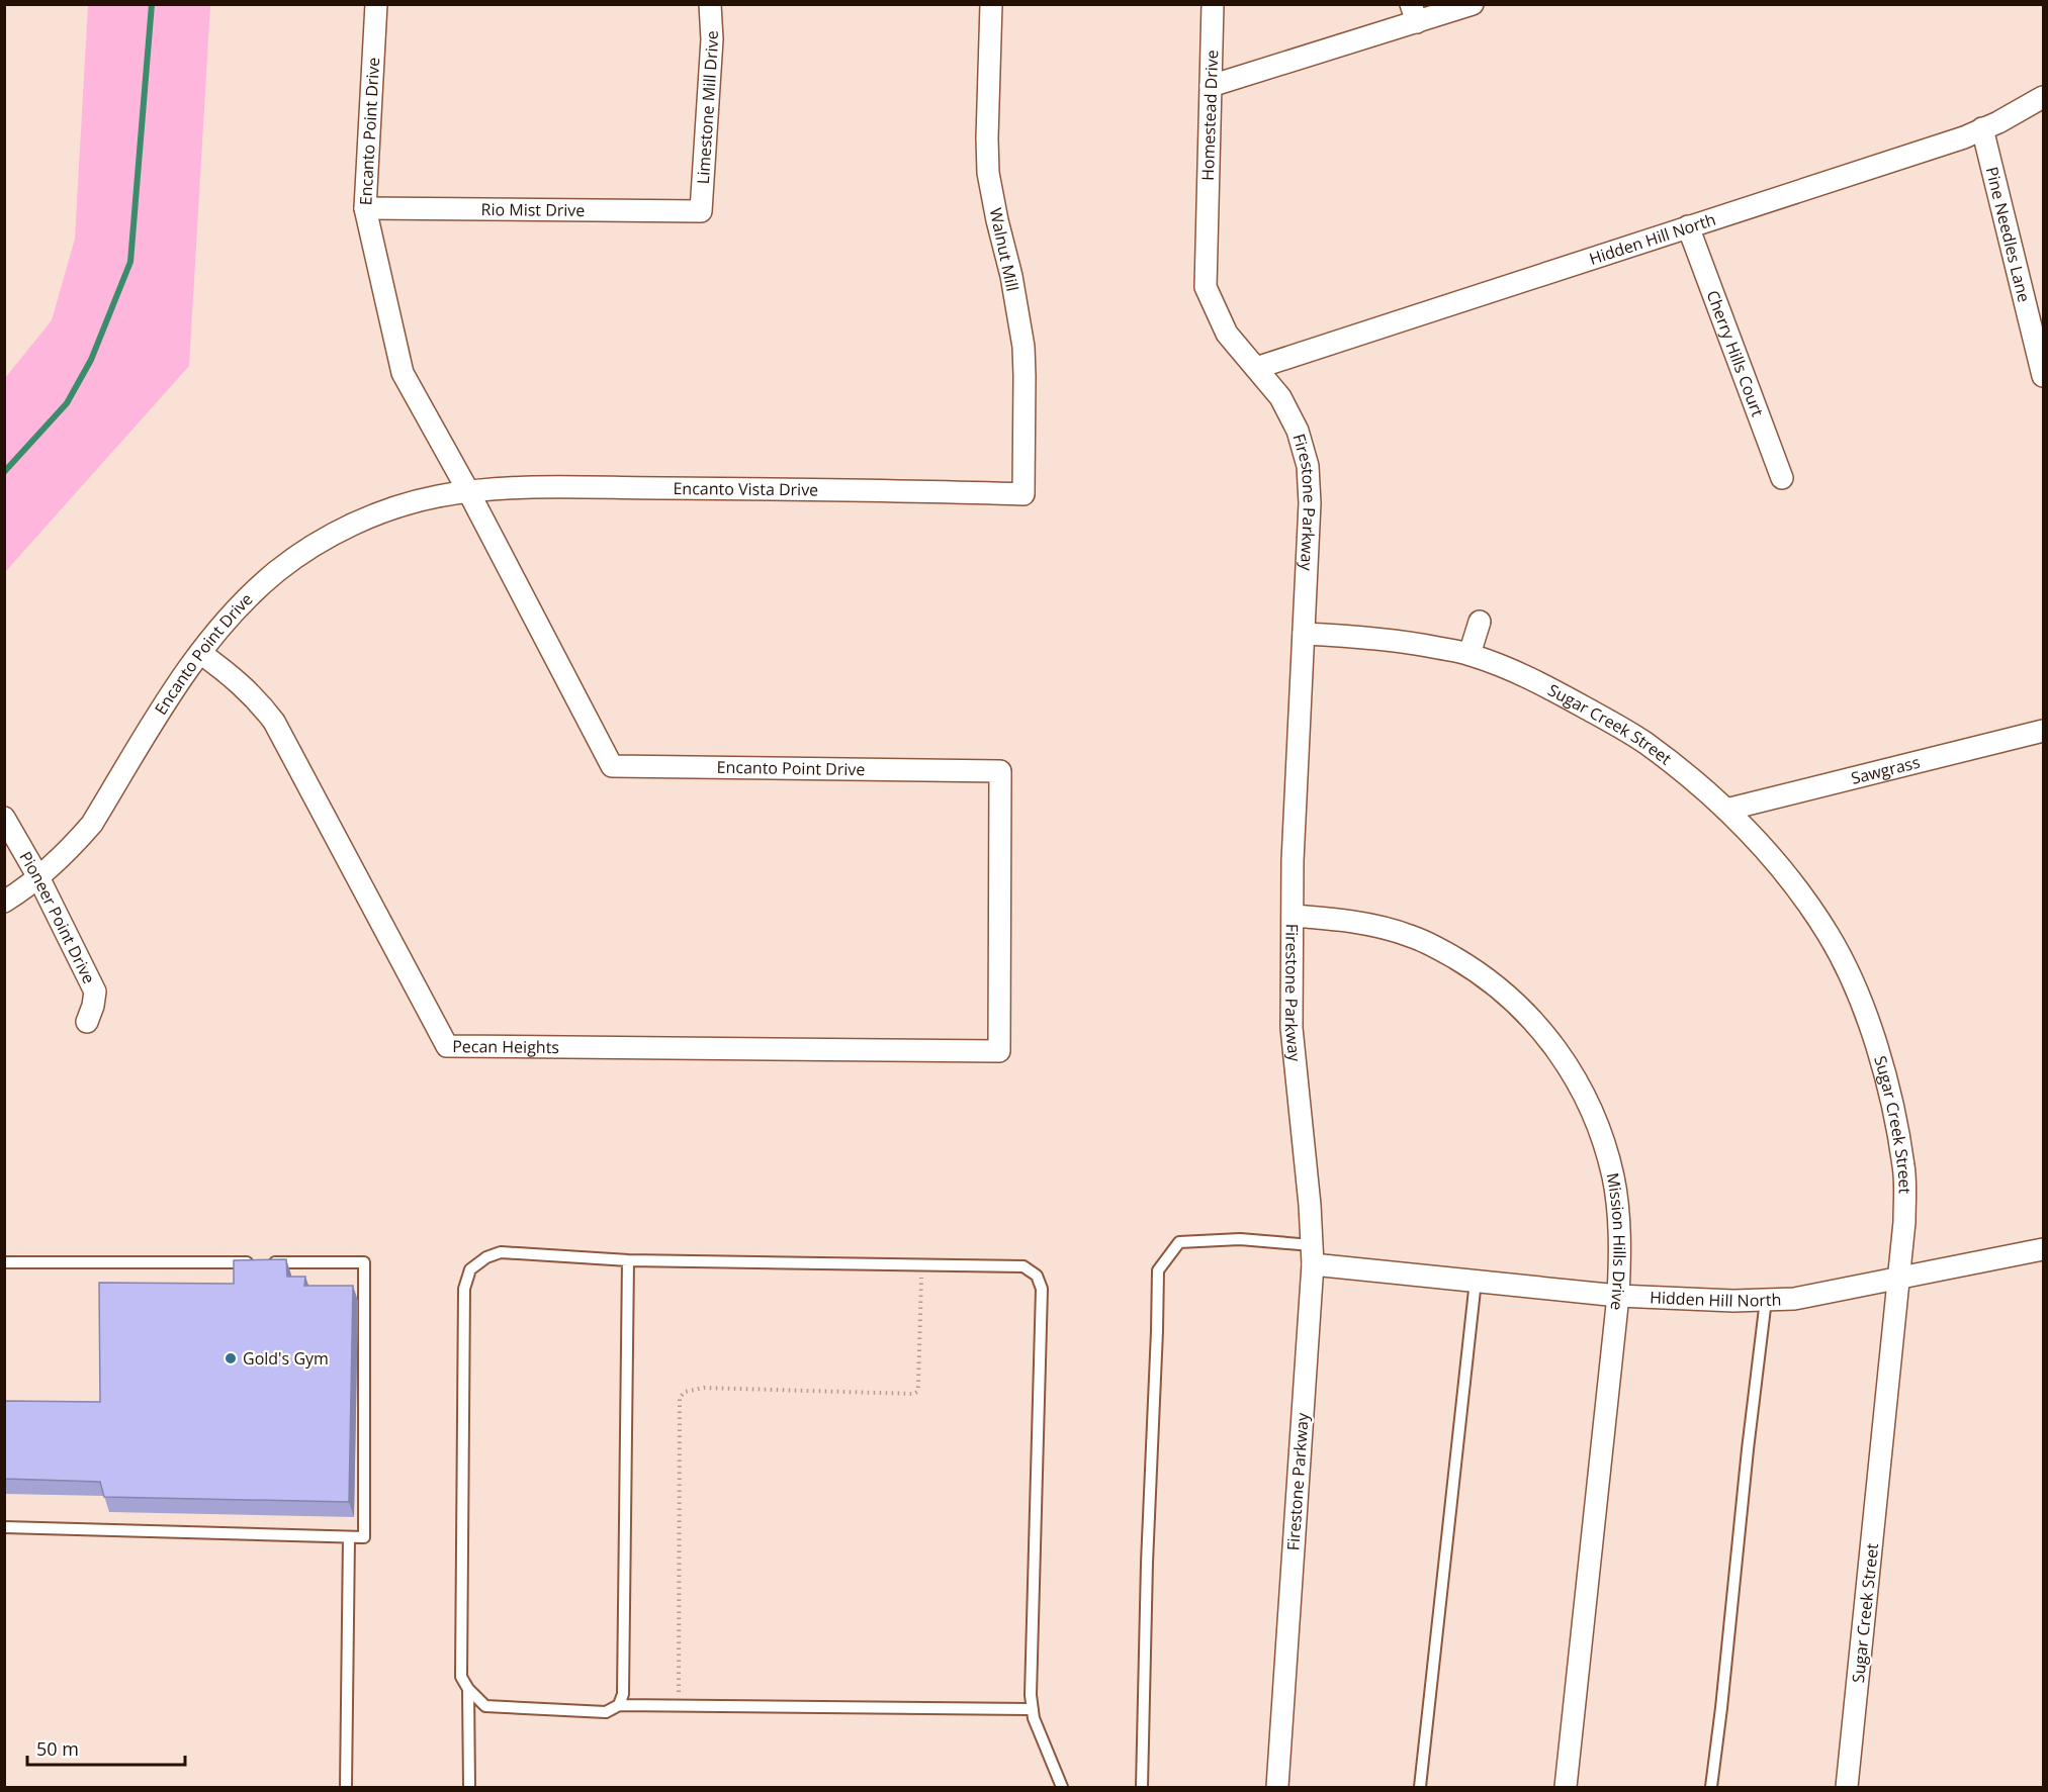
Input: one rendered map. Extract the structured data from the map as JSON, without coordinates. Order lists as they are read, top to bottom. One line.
{"streets":{"street":["Limestone Mill Drive","Homestead Drive","Encanto Point Drive","Rio Mist Drive","Pine Needles Lane","Hidden Hill North","Walnut Mill","Cherry Hills Court","Encanto Vista Drive","Firestone Parkway","Sugar Creek Street","Sawgrass","Pioneer Point Drive","Pecan Heights","Mission Hills Drive"]},"crossings":[["Limestone Mill Drive","Rio Mist Drive"],["Homestead Drive","Firestone Parkway"],["Encanto Point Drive","Rio Mist Drive"],["Encanto Point Drive","Encanto Vista Drive"],["Encanto Point Drive","Pioneer Point Drive"],["Encanto Point Drive","Pecan Heights"],["Pine Needles Lane","Hidden Hill North"],["Hidden Hill North","Cherry Hills Court"],["Hidden Hill North","Firestone Parkway"],["Hidden Hill North","Sugar Creek Street"],["Hidden Hill North","Mission Hills Drive"],["Walnut Mill","Encanto Vista Drive"],["Firestone Parkway","Sugar Creek Street"],["Firestone Parkway","Mission Hills Drive"],["Sugar Creek Street","Sawgrass"]],"places":["Gold's Gym"],"scale_bar":"50 m"}
